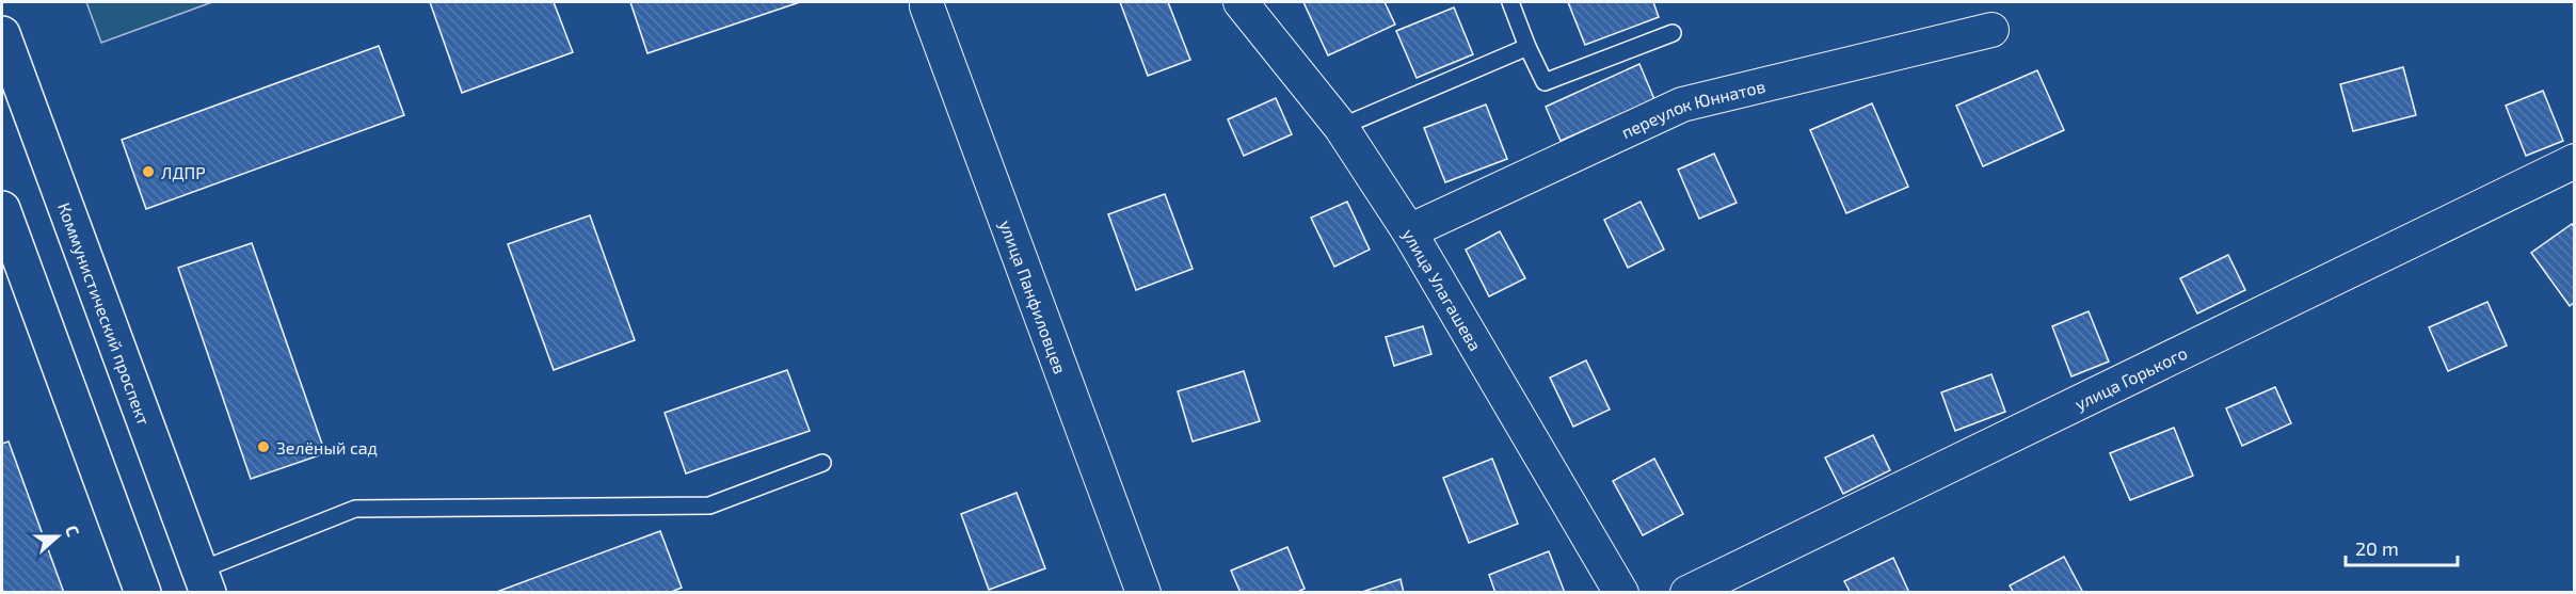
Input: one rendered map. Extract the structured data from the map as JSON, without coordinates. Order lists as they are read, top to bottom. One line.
{"streets":{"main road":["Коммунистический проспект"],"street":["переулок Юннатов","улица Улагашева","улица Панфиловцев","улица Горького"]},"crossings":[["переулок Юннатов","улица Улагашева"]],"places":["ЛДПР","Зелёный сад"],"scale_bar":"20 m","north":"right"}
